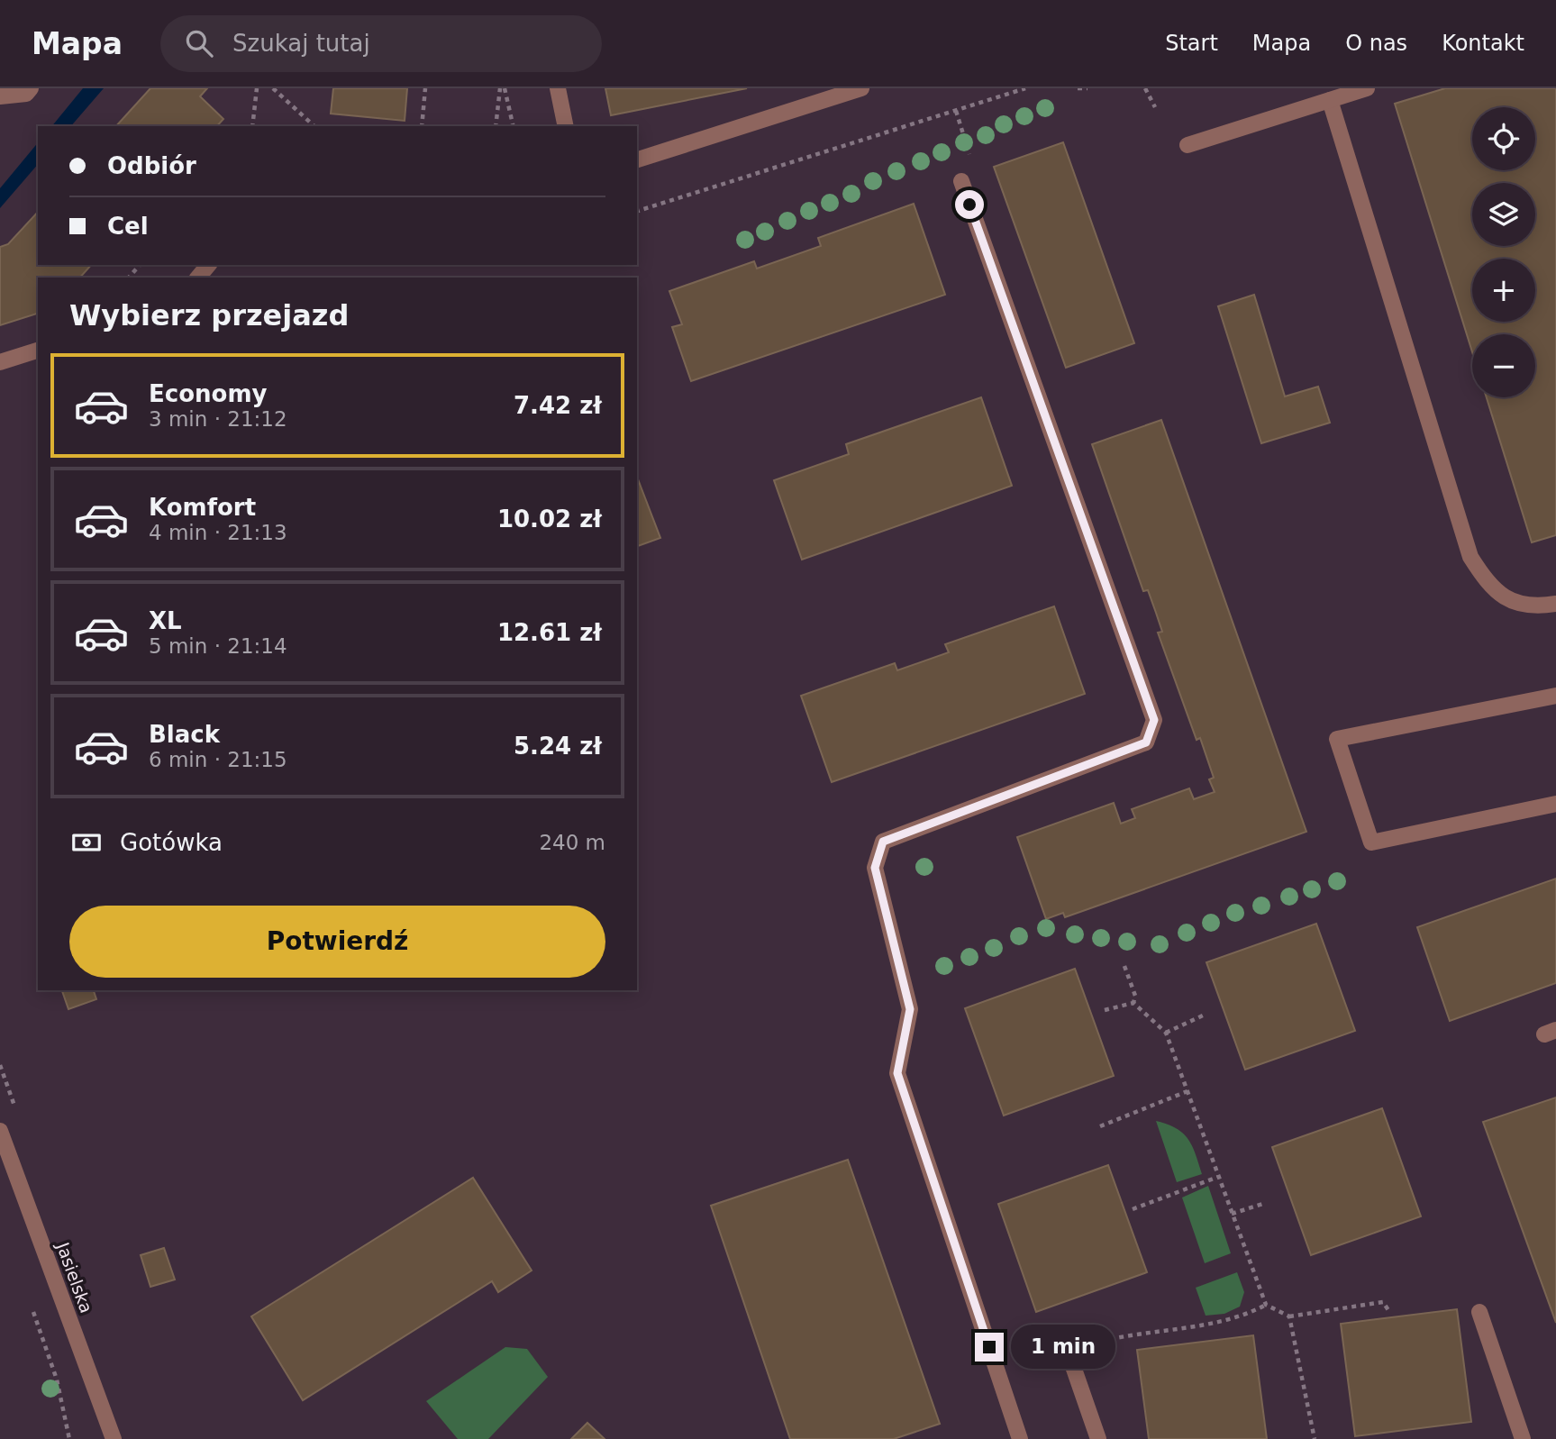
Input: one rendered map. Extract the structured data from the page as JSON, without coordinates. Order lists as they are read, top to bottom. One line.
{"streets":{"street":["Jasielska"]},"page":{"header":"Mapa","search":"Szukaj tutaj","nav":["Start","Mapa","O nas","Kontakt"],"map_buttons":["+","−"],"banner":["Odbiór","Cel"],"heading":"Wybierz przejazd","list":[{"name":"Economy","note":"3 min · 21:12","value":"7.42 zł"},{"name":"Komfort","note":"4 min · 21:13","value":"10.02 zł"},{"name":"XL","note":"5 min · 21:14","value":"12.61 zł"},{"name":"Black","note":"6 min · 21:15","value":"5.24 zł"}],"pay":["Gotówka","240 m"],"buttons":"Potwierdź","bubble":"1 min"}}
